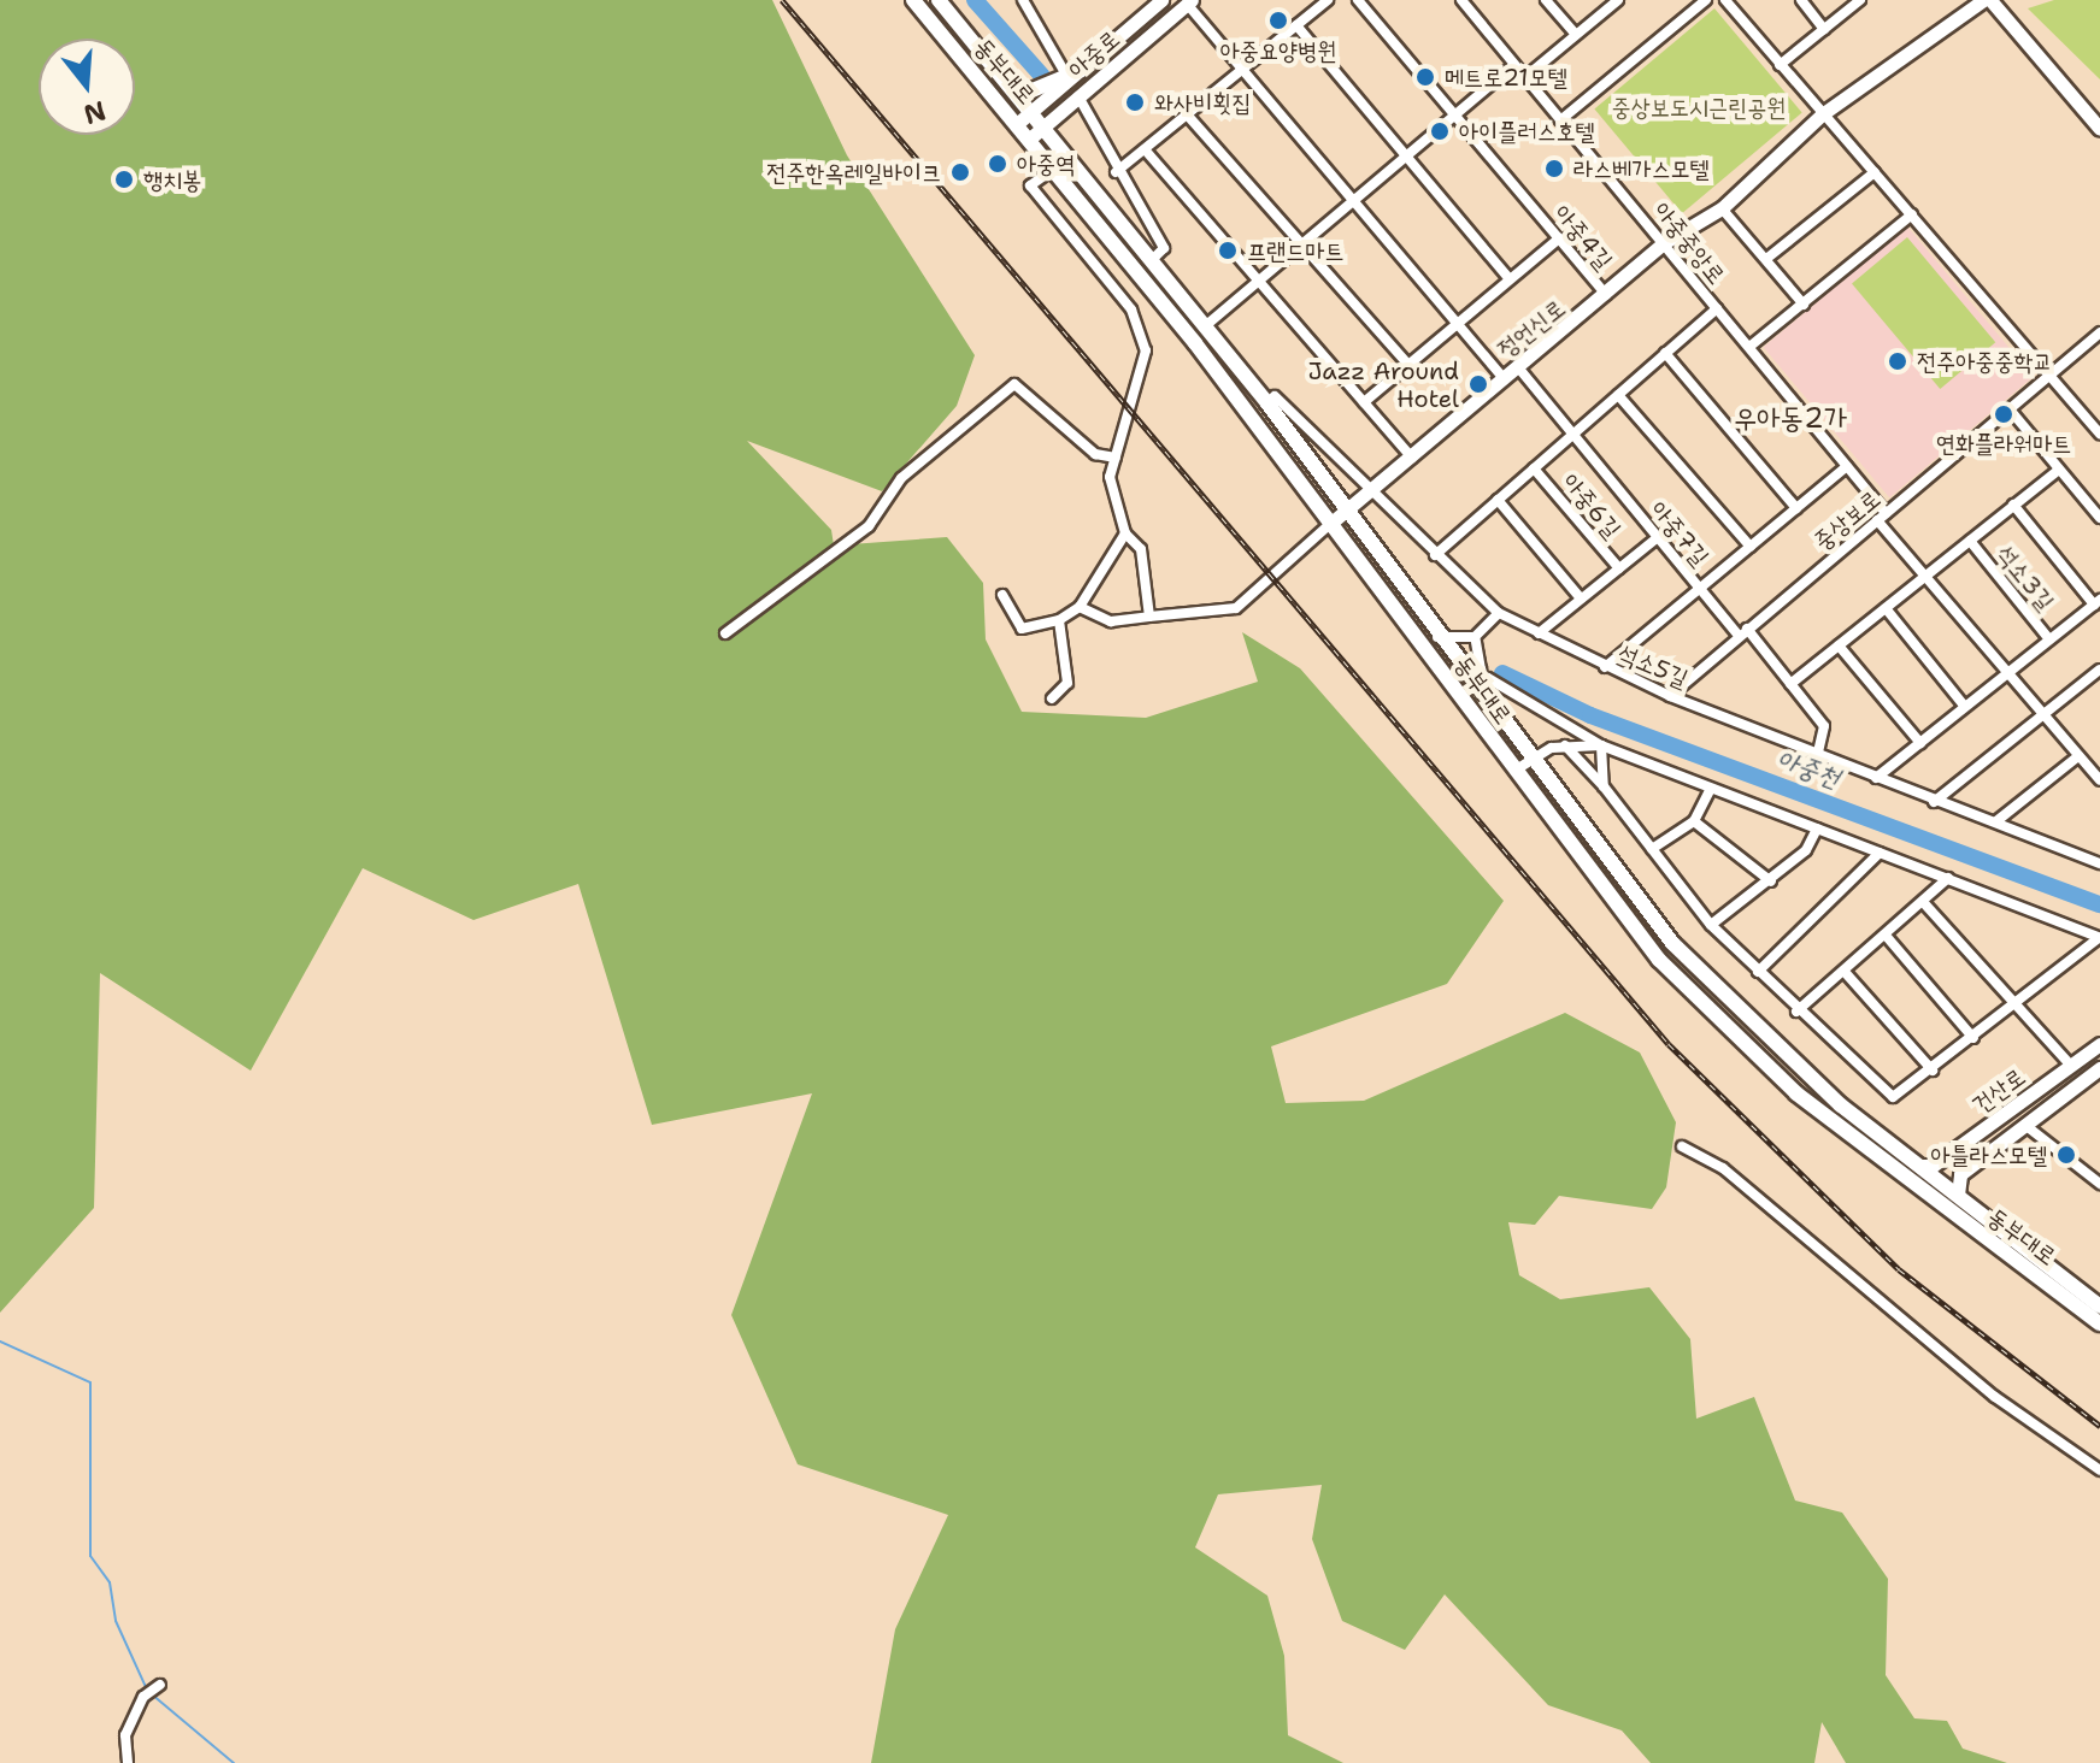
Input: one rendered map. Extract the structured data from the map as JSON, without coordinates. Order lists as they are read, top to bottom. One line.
{"streets":{"main road":["동부대로"],"street":["아중로","아중4길","아중중앙로","정언신로","아중6길","중상보로","아중7길","석소3길","석소5길","건산로"]},"crossings":[["아중로","동부대로"],["동부대로","정언신로"],["동부대로","석소5길"],["동부대로","건산로"],["아중4길","정언신로"],["아중중앙로","정언신로"],["아중중앙로","아중6길"],["아중중앙로","중상보로"],["아중중앙로","아중7길"],["정언신로","석소5길"],["아중6길","아중7길"],["아중6길","석소5길"],["중상보로","아중7길"],["중상보로","석소5길"],["아중7길","석소3길"],["아중7길","석소5길"]],"districts":["우아동2가"],"water":["아중천"],"parks":["중상보도시근린공원"],"places":["아중요양병원","메트로21모텔","와사비횟집","아이플러스호텔","아중역","라스베가스모텔","전주한옥레일바이크","행치봉","프랜드마트","전주아중중학교","Jazz Around Hotel","연화플라워마트","아틀라스모텔"],"north":"bottom"}
